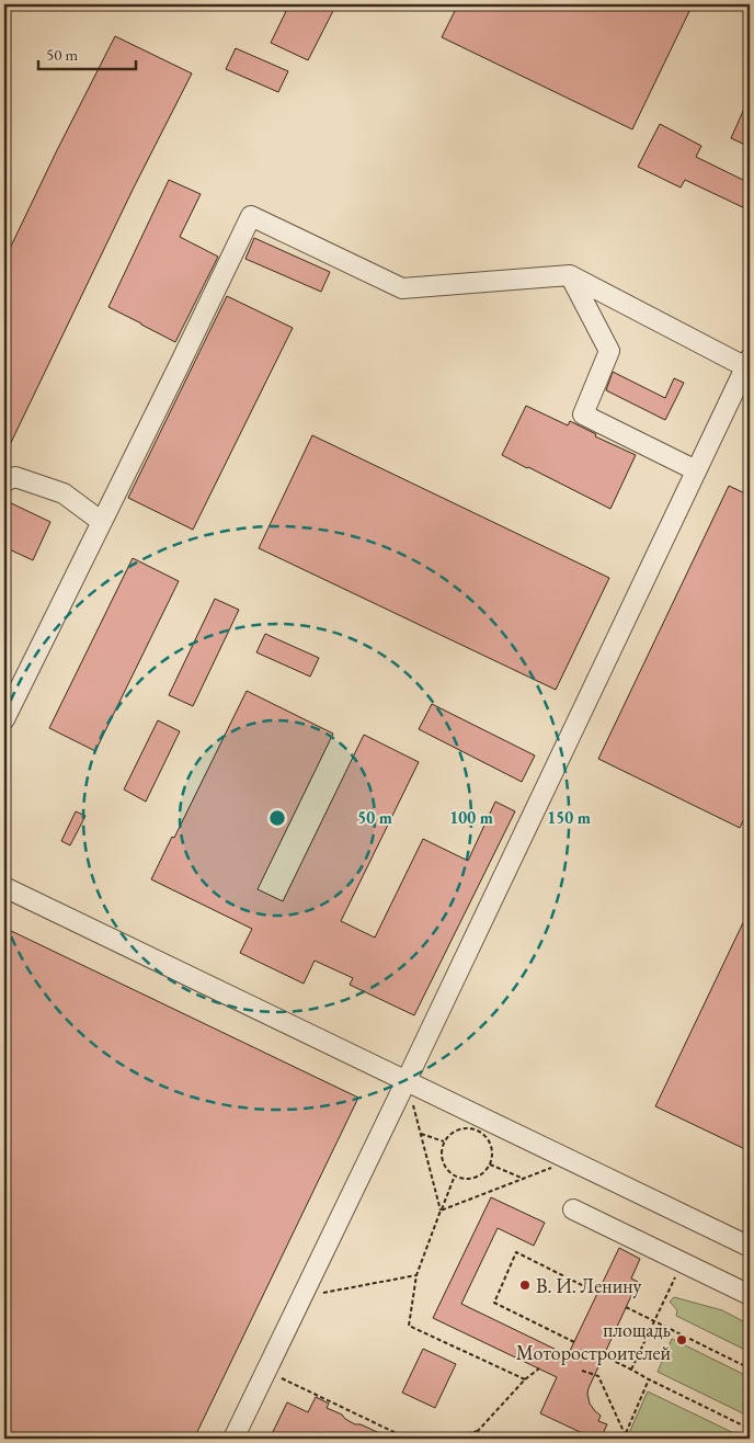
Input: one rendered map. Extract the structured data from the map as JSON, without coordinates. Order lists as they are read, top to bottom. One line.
{"places":["В. И. Ленину","площадь Моторостроителей"],"scale_bar":"50 m","rings":["50 m","100 m","150 m"]}
